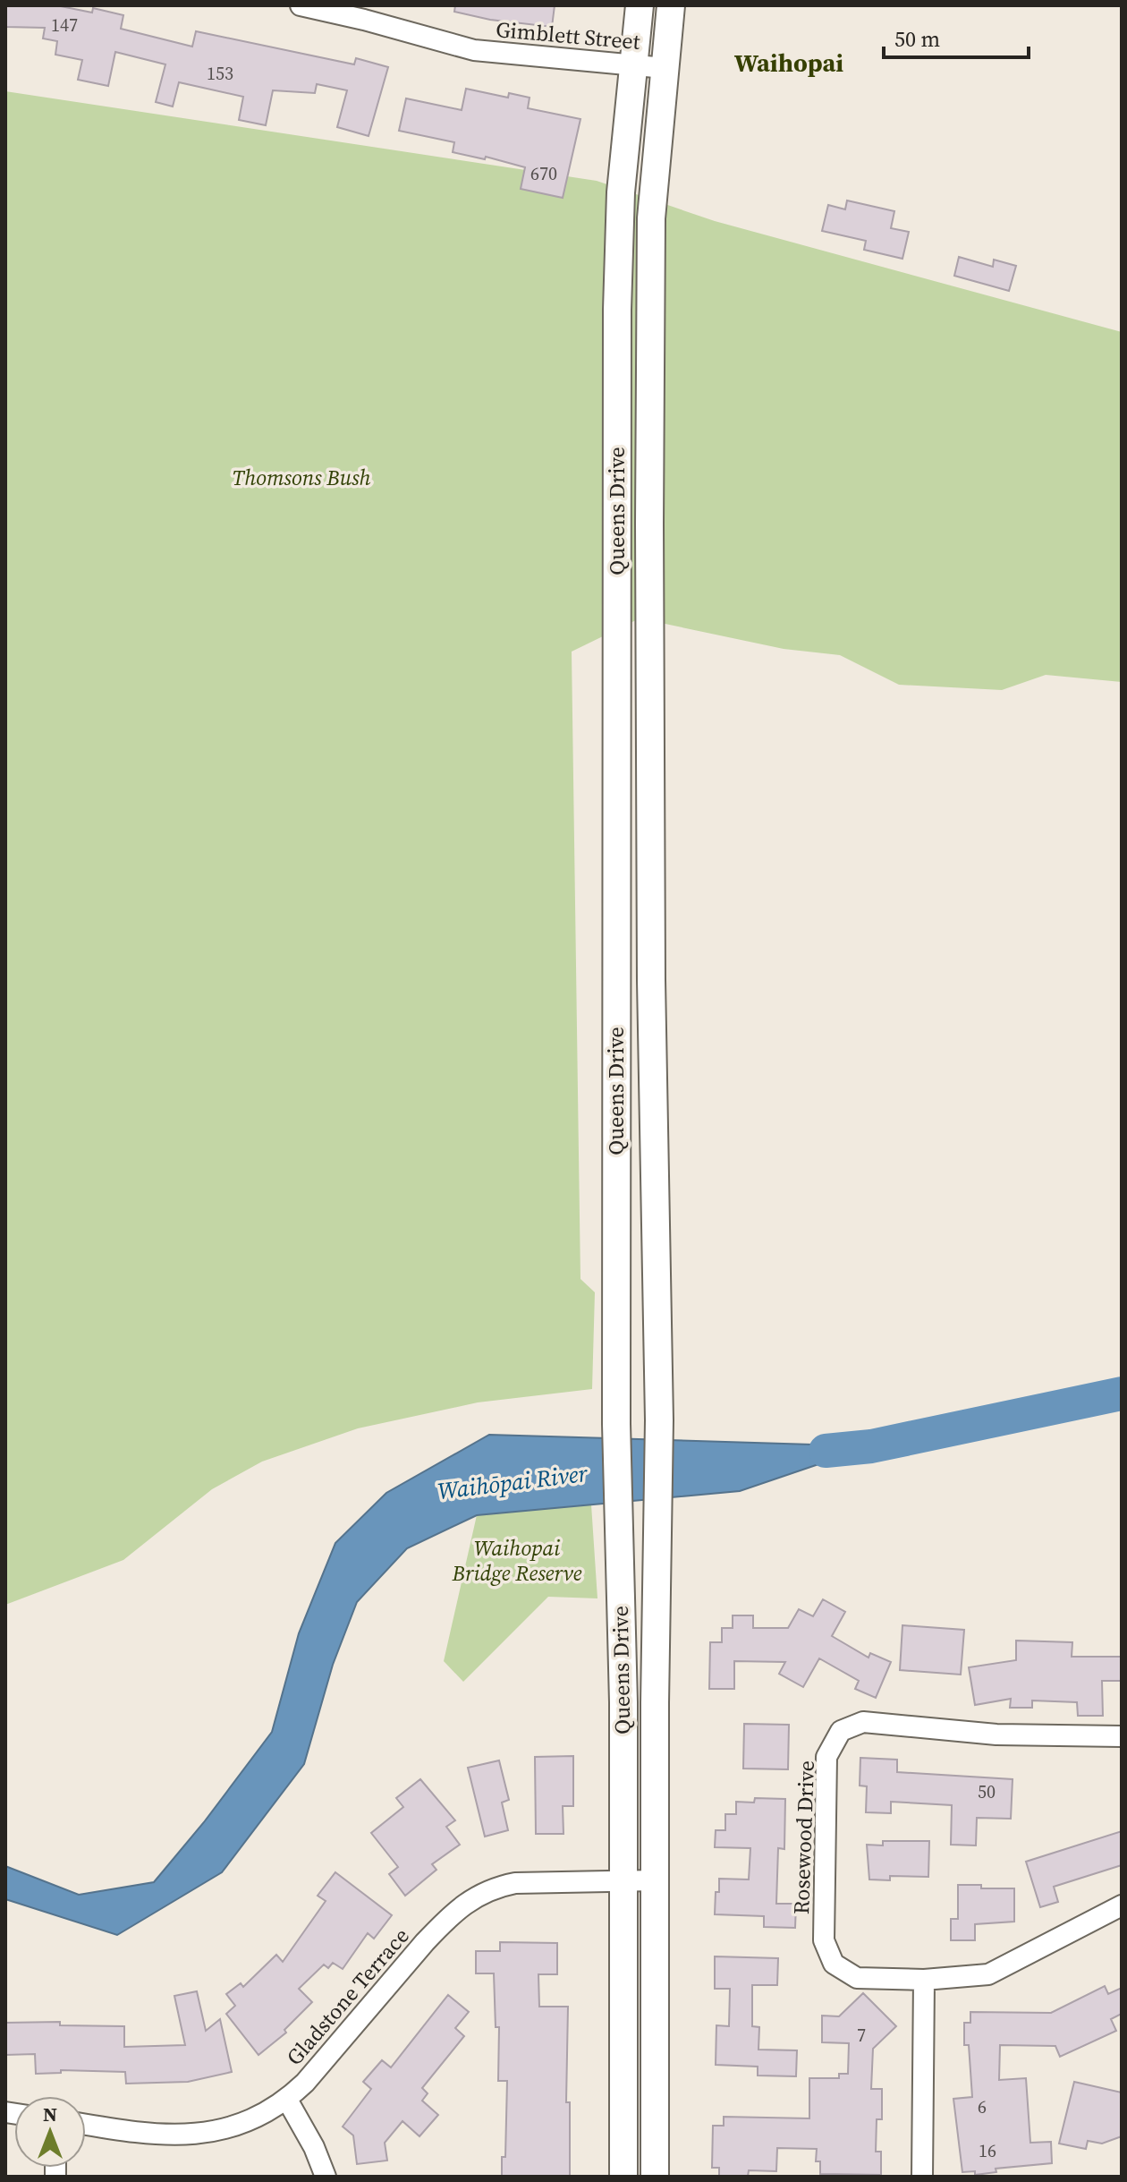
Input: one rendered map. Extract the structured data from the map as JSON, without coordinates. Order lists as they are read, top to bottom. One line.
{"streets":{"main road":["Queens Drive"],"street":["Gimblett Street","Rosewood Drive","Gladstone Terrace"]},"crossings":[["Gimblett Street","Queens Drive"],["Queens Drive","Gladstone Terrace"]],"districts":["Waihopai"],"water":["Waihōpai River"],"parks":["Thomsons Bush","Waihopai Bridge Reserve"],"house_numbers":["147","153","670","50","7","6","16"],"scale_bar":"50 m","north":"top"}
